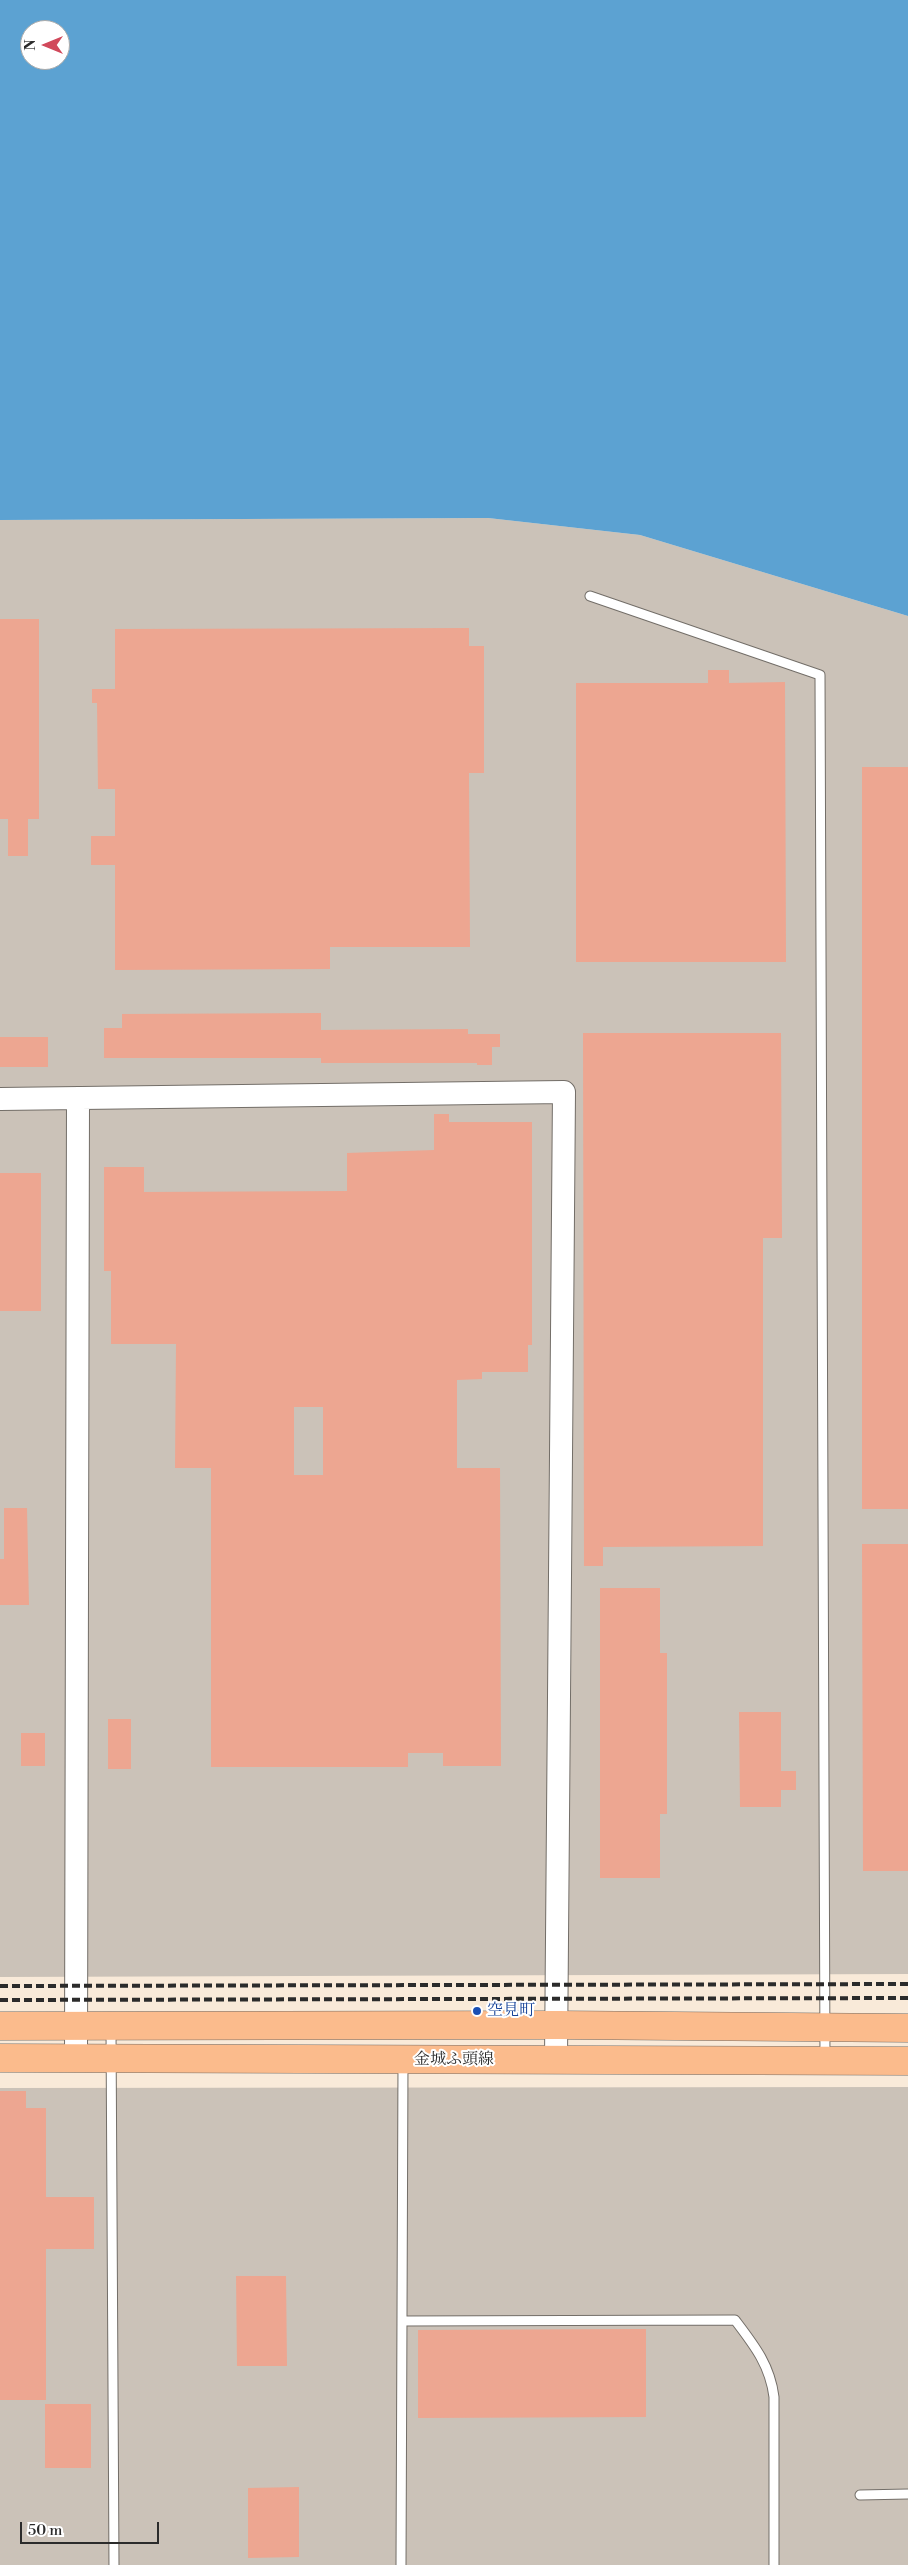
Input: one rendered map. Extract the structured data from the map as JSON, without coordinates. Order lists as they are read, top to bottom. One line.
{"streets":{"main road":["金城ふ頭線"]},"places":["空見町"],"scale_bar":"50 m","north":"left"}
